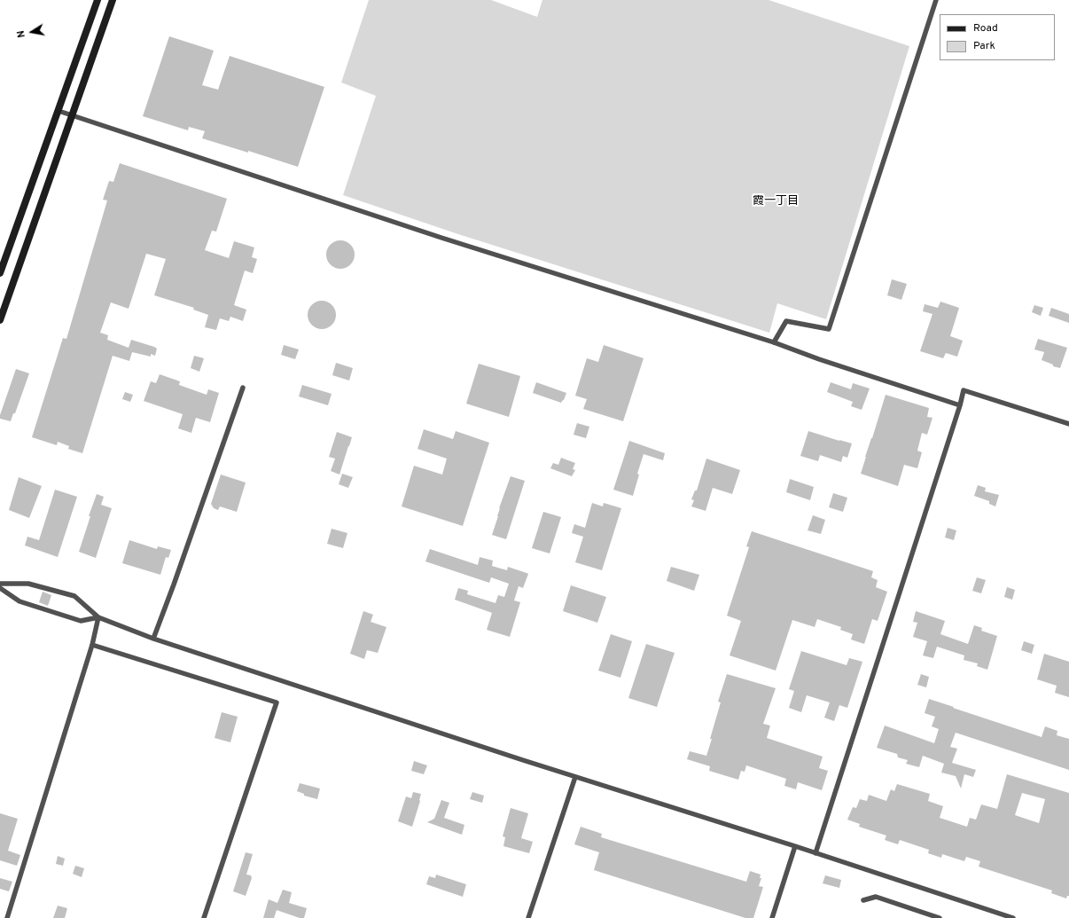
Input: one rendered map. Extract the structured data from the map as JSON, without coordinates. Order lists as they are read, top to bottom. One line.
{"districts":["霞一丁目"],"legend":["Road","Park"],"north":"left"}
